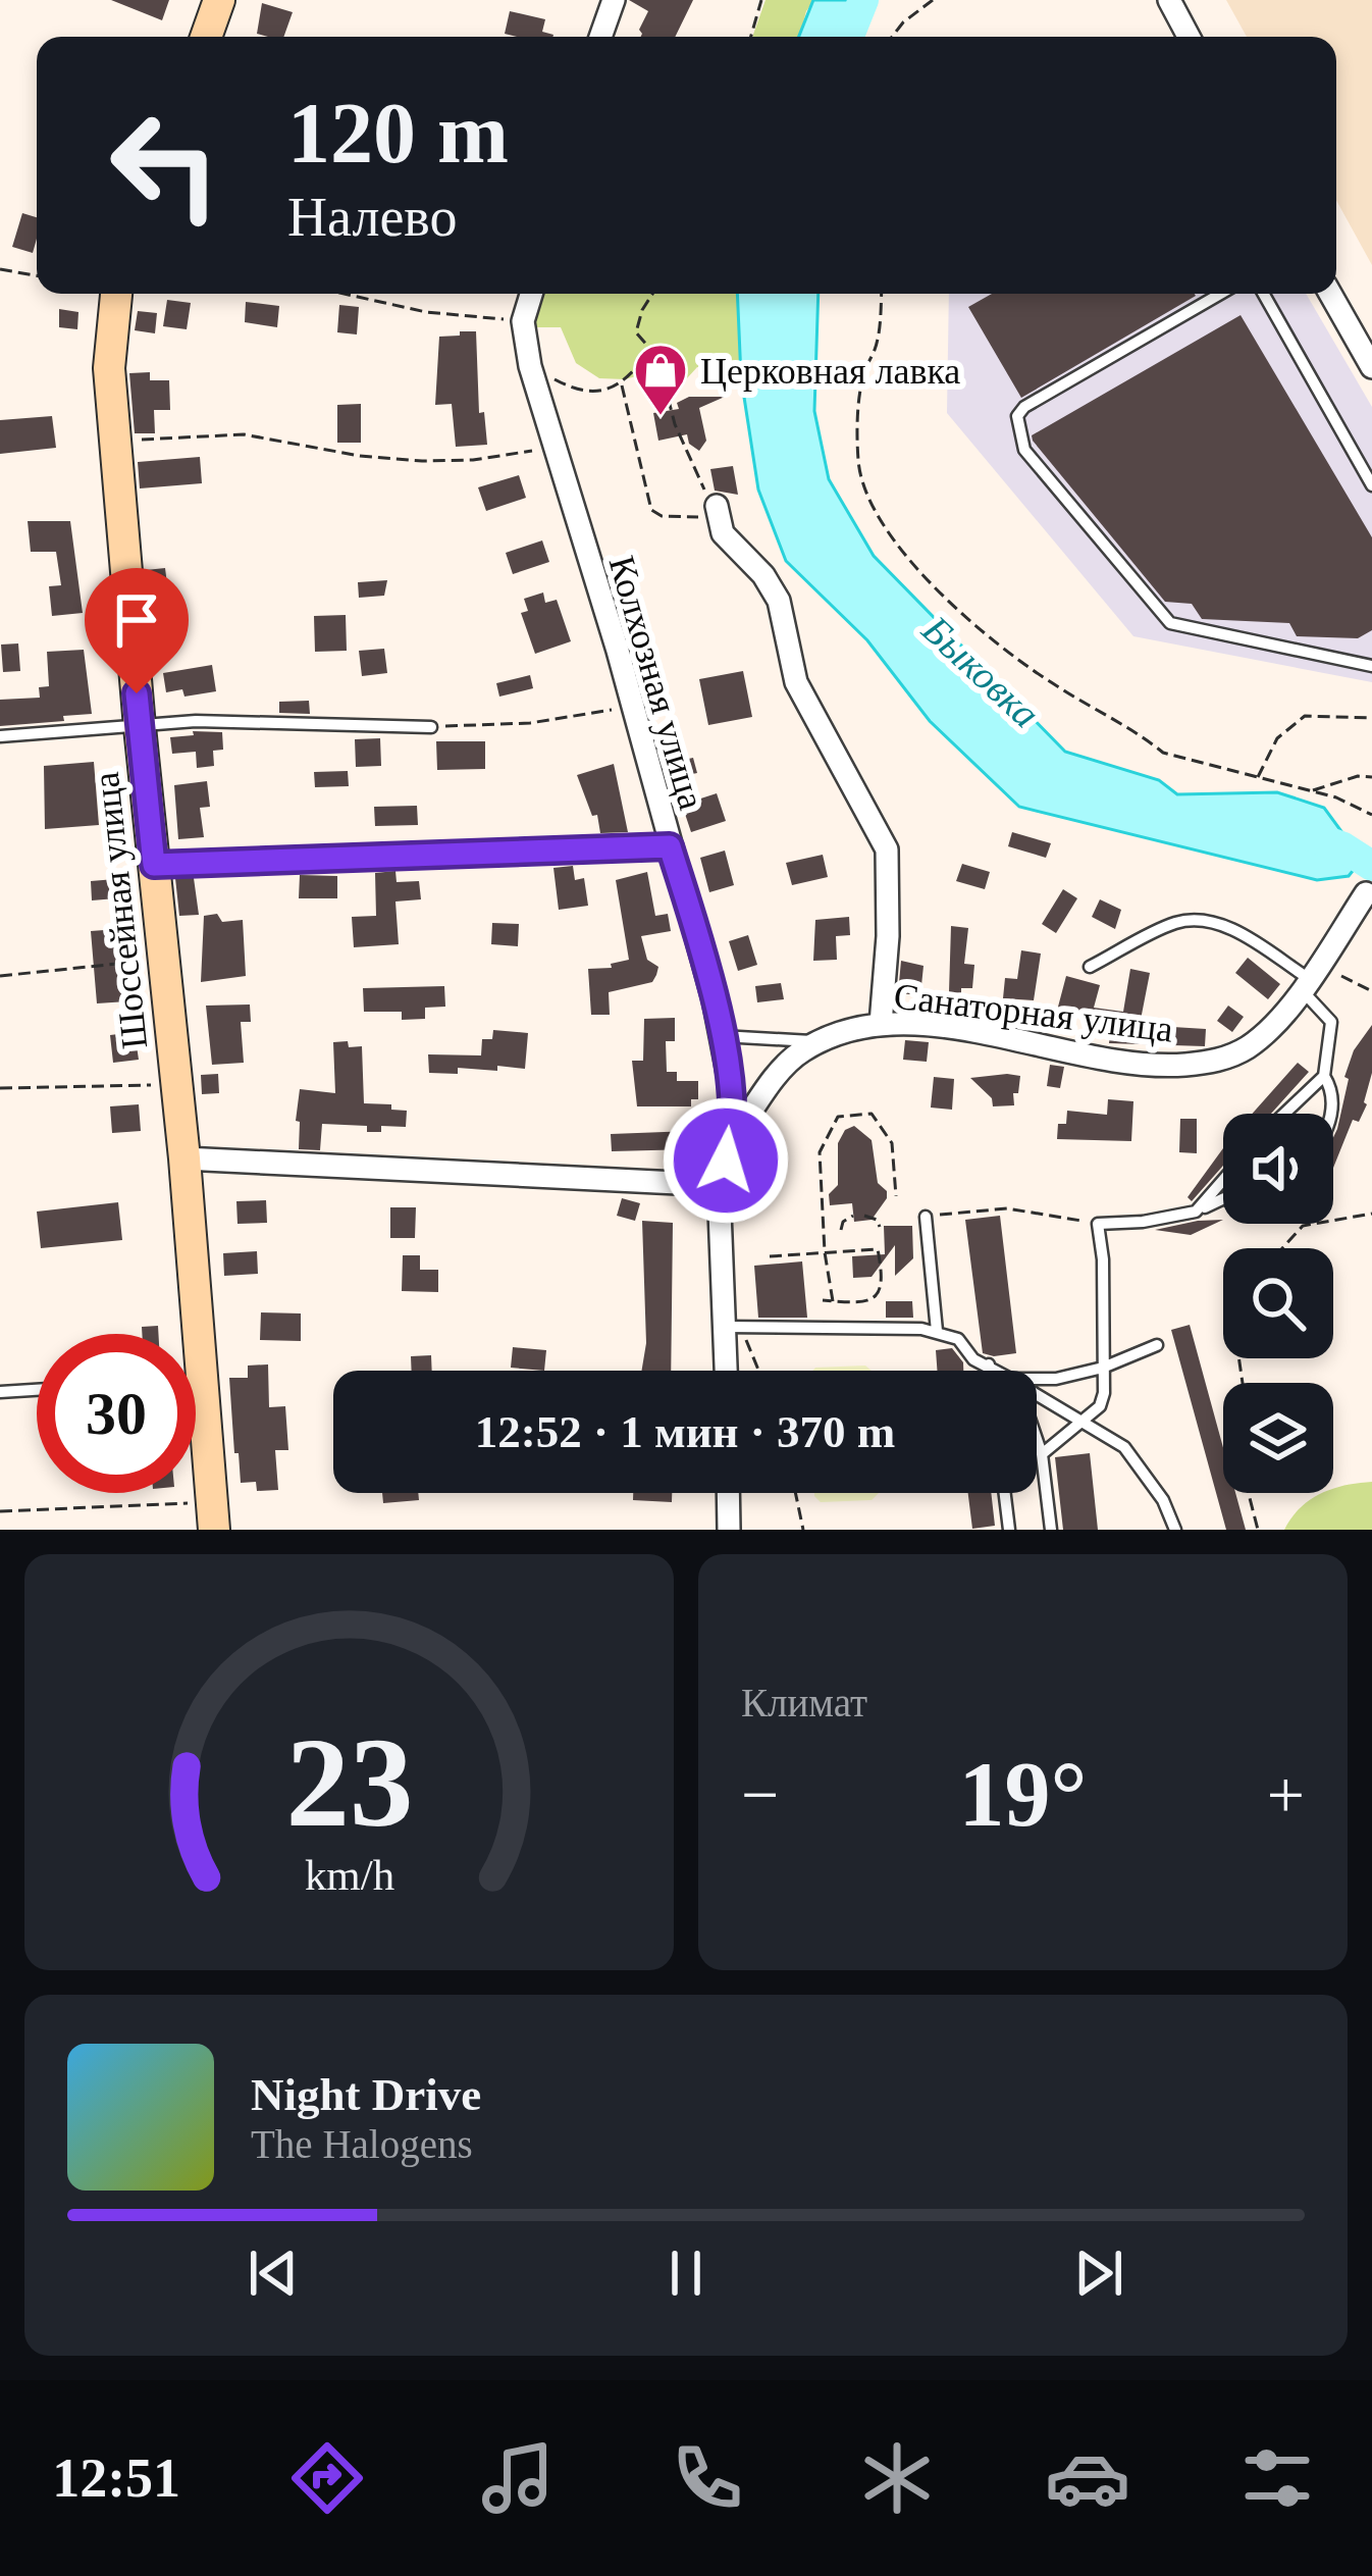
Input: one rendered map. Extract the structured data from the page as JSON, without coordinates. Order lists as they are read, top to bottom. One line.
{"streets":{"street":["Колхозная улица","Шоссейная улица","Санаторная улица"]},"crossings":[["Колхозная улица","Санаторная улица"]],"water":["Быковка"],"places":{"shop":["Церковная лавка"]},"page":{"turn":["120 m","Налево"],"limit":"30","trip":"12:52 · 1 мин · 370 m","tile":"Климат","heat":["−","19°","+"],"song":["Night Drive","The Halogens"],"tabs":"12:51","gauge":["23","km/h"]}}
